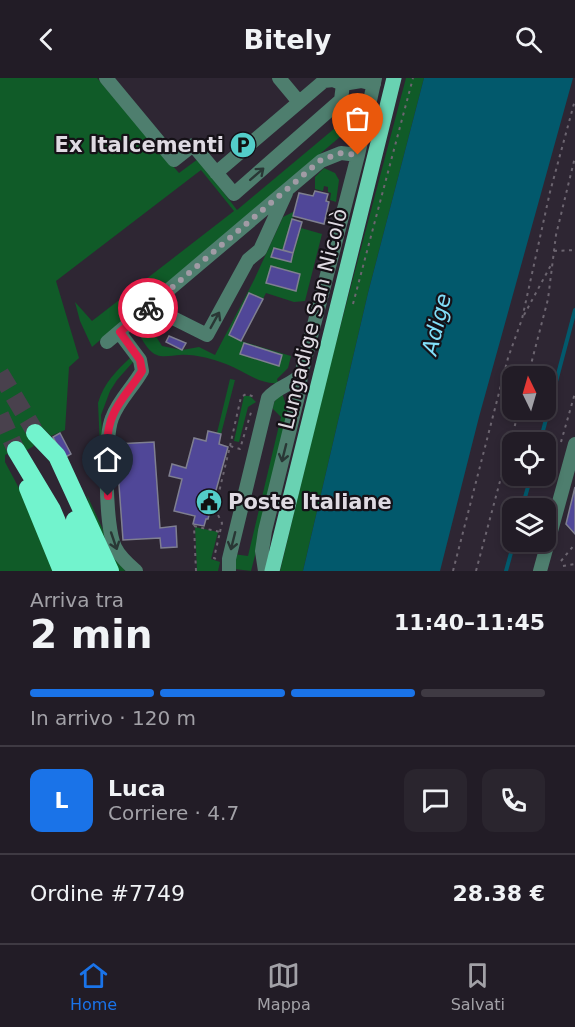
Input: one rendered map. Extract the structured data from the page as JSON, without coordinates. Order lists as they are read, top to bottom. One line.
{"streets":{"main road":["Lungadige San Nicolò"]},"water":["Adige"],"places":{"parking":["Ex Italcementi"],"public building":["Poste Italiane"]},"north":"top","page":{"header":"Bitely","heading":["2 min","Arriva tra","11:40–11:45"],"panel":["Luca","Corriere · 4.7","Ordine #7749","28.38 €"],"bar":"In arrivo · 120 m","round":"L","tabs":["Home","Mappa","Salvati"]}}
